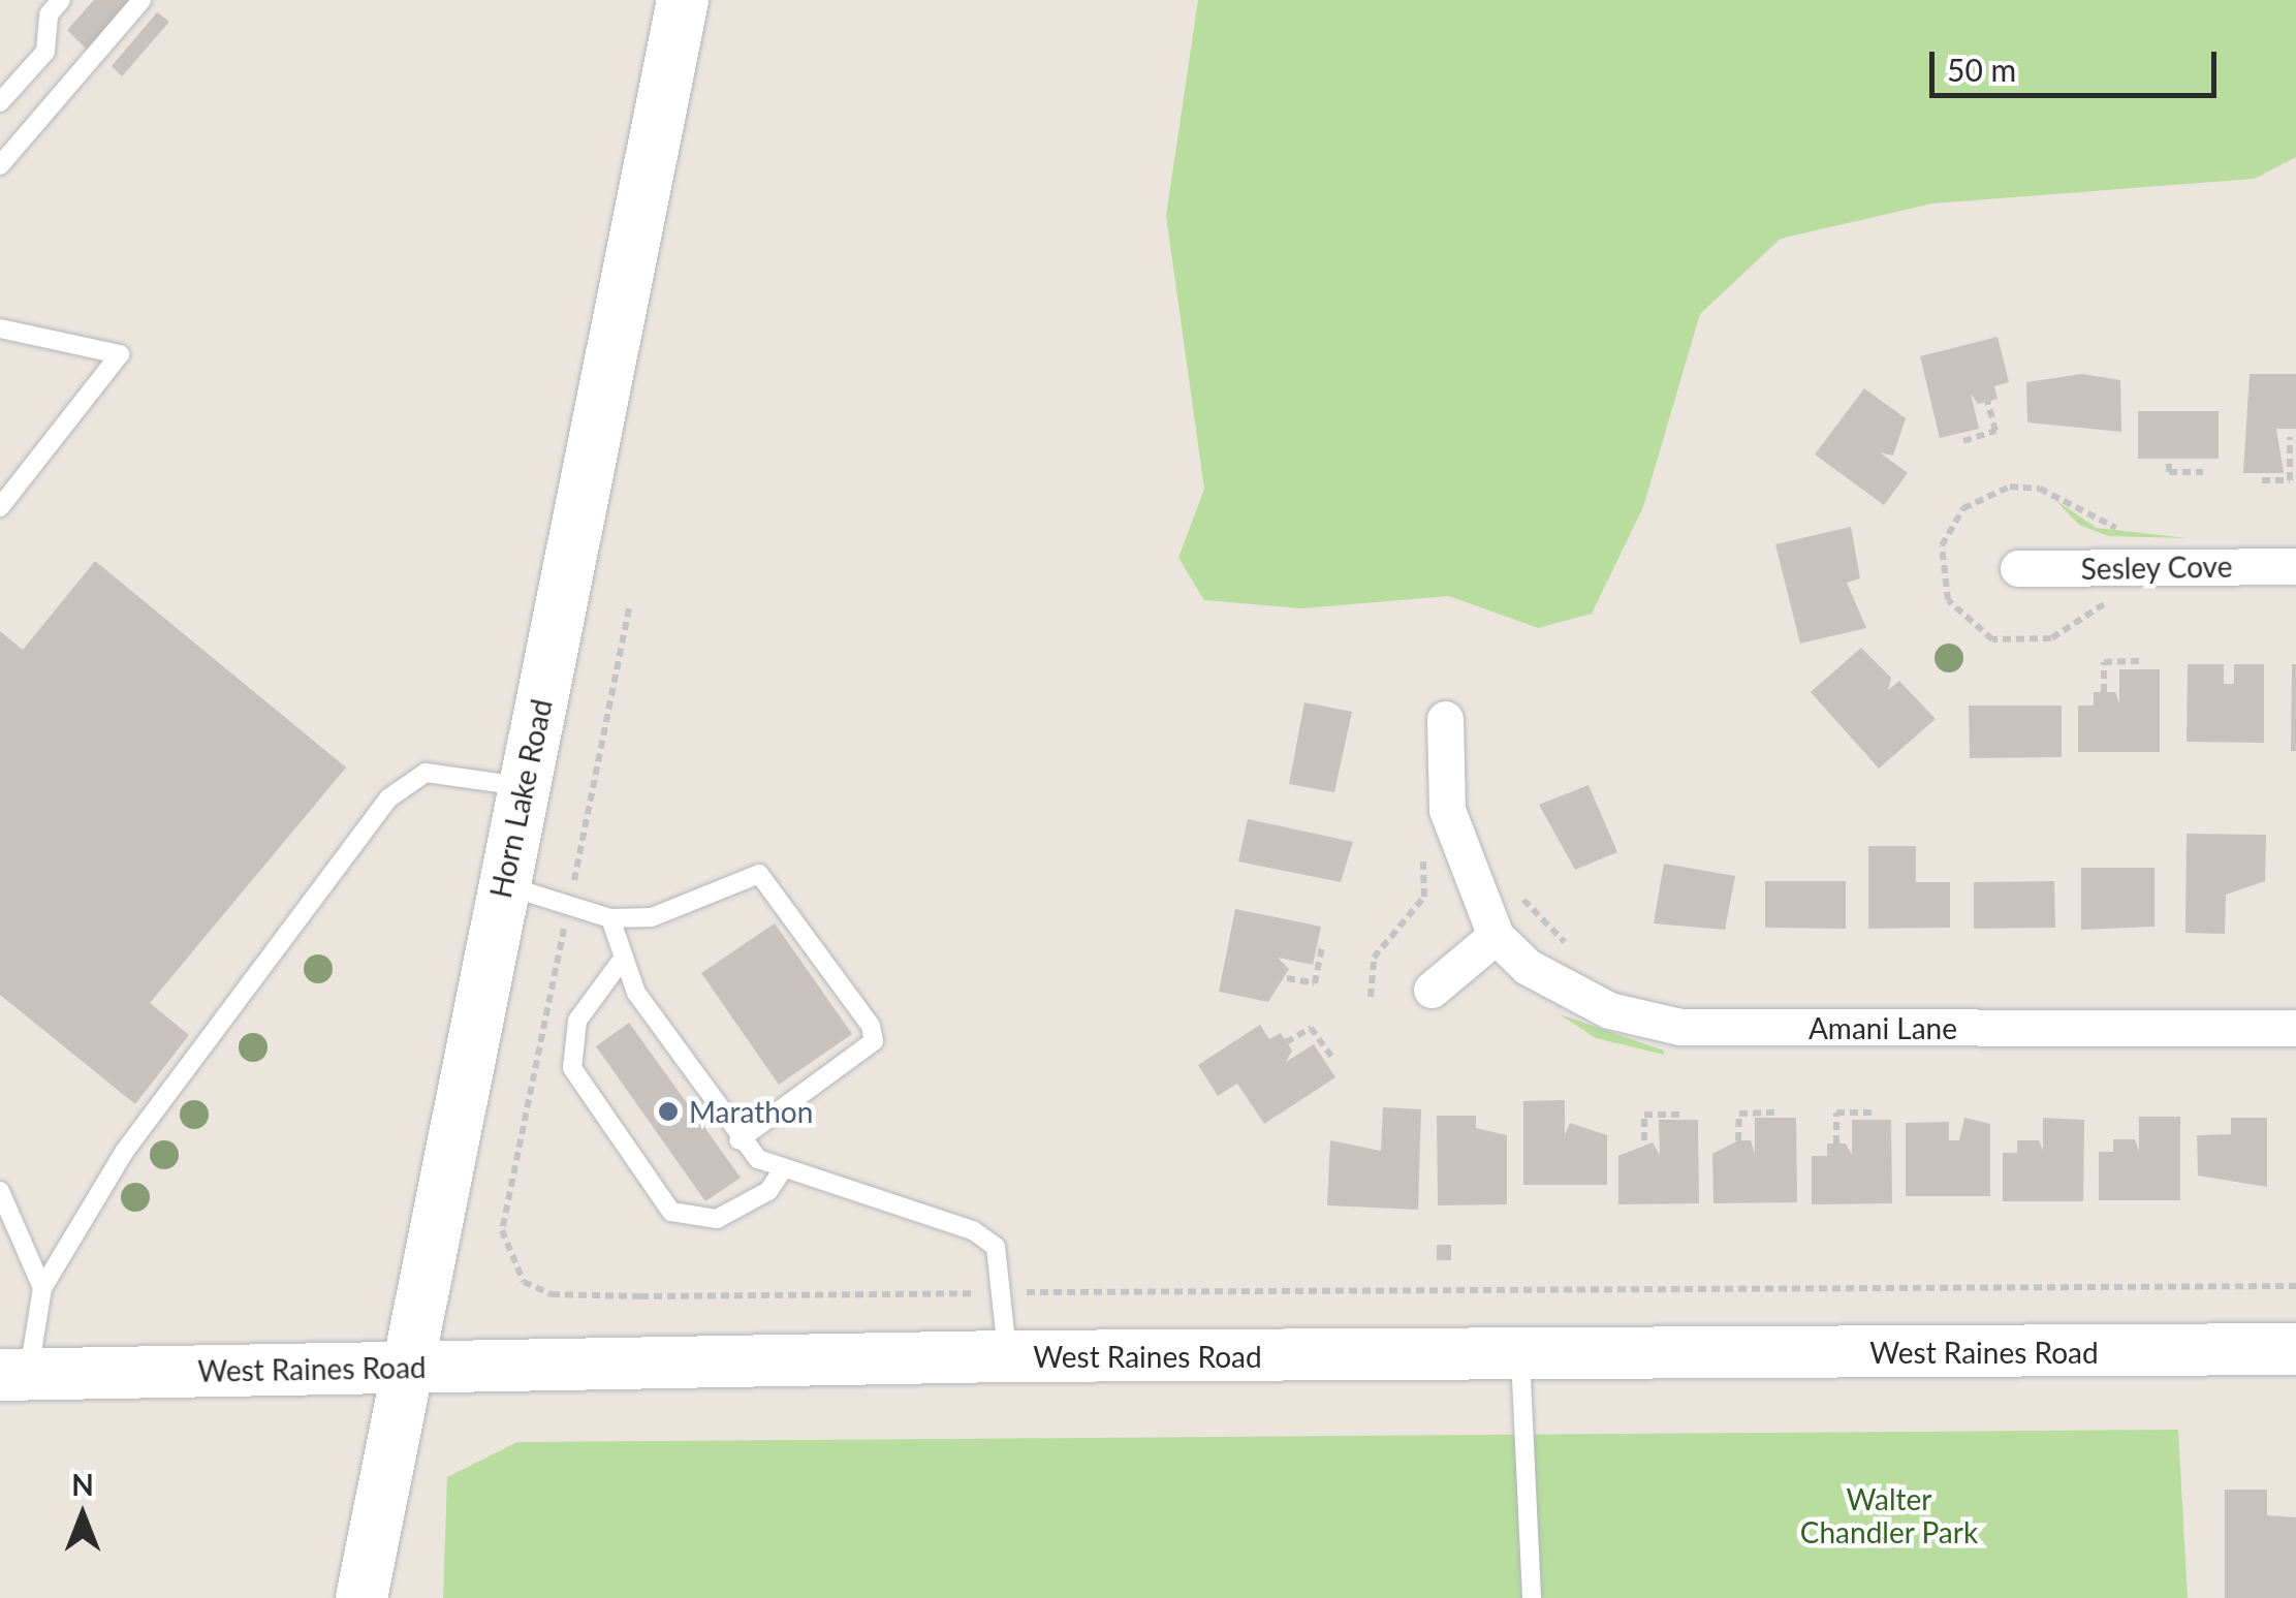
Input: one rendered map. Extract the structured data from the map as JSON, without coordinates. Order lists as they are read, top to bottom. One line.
{"streets":{"main road":["Horn Lake Road","West Raines Road"],"street":["Sesley Cove","Amani Lane"]},"crossings":[["Horn Lake Road","West Raines Road"]],"parks":["Walter Chandler Park"],"places":["Marathon"],"scale_bar":"50 m","north":"top"}
